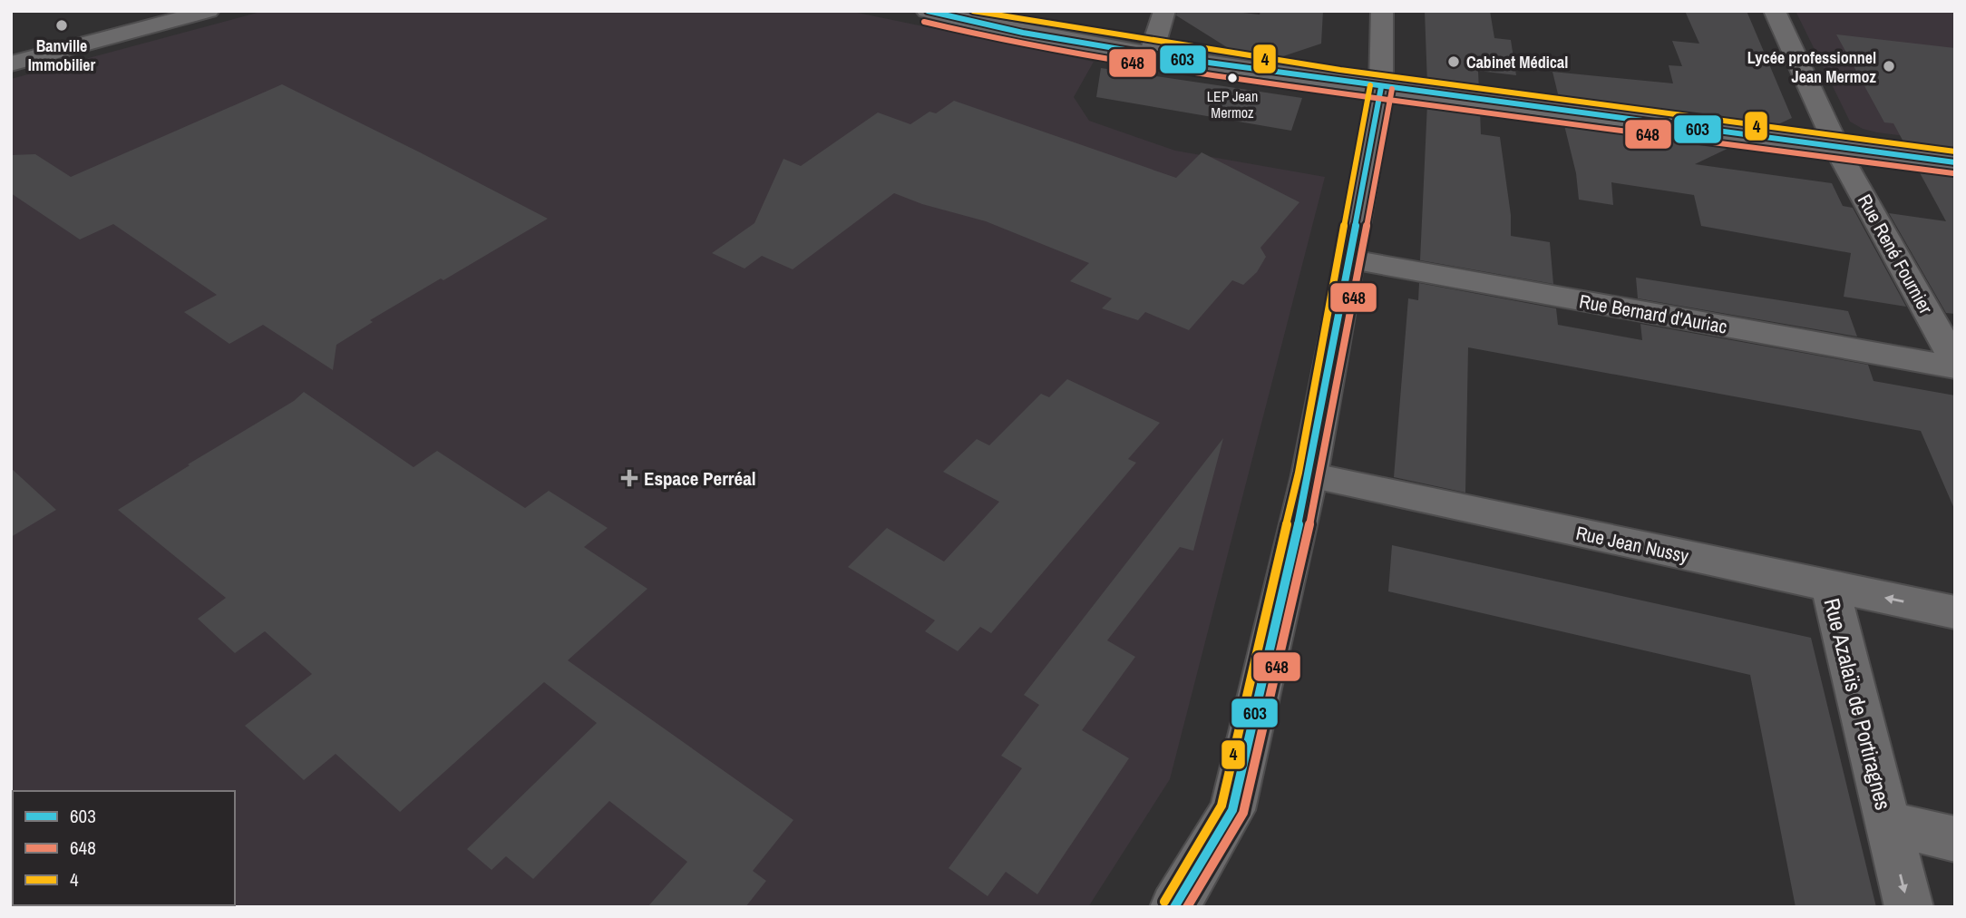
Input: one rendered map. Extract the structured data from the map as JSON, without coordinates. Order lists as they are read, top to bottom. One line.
{"streets":{"street":["Rue René Fournier","Rue Bernard d'Auriac","Rue Jean Nussy","Rue Azalaïs de Portiragnes"]},"crossings":[["Rue Jean Nussy","Rue Azalaïs de Portiragnes"]],"places":{"other":["Banville Immobilier","Cabinet Médical","Lycée professionnel Jean Mermoz","LEP Jean Mermoz"],"health":["Espace Perréal"]},"lines":["transit line 603","transit line 4","transit line 648"],"legend":["603","648","4"]}
